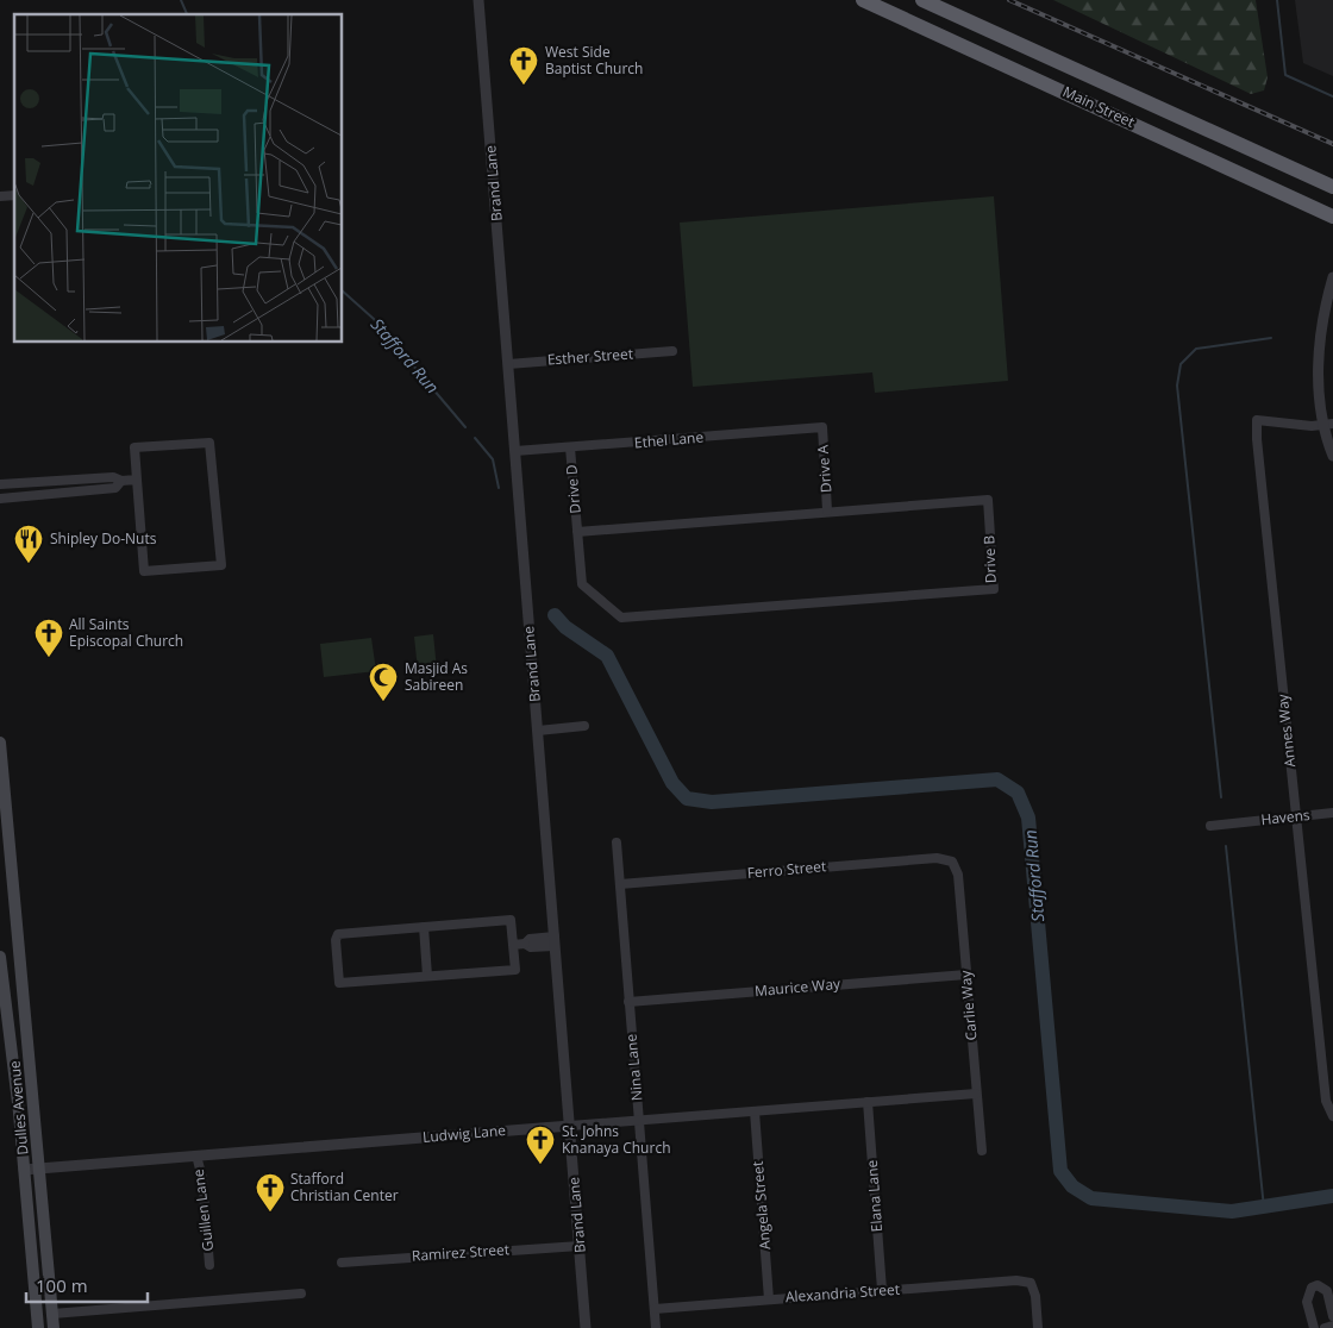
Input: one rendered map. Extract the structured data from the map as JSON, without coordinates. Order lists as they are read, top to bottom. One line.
{"streets":{"highway":["Main Street"],"main road":["Dulles Avenue"],"street":["Brand Lane","Esther Street","Ethel Lane","Drive A","Drive D","Drive B","Annes Way","Havens","Ferro Street","Maurice Way","Carlie Way","Nina Lane","Ludwig Lane","Elana Lane","Angela Street","Guillen Lane","Ramirez Street","Alexandria Street"]},"crossings":[["Brand Lane","Esther Street"],["Brand Lane","Ethel Lane"],["Brand Lane","Ludwig Lane"],["Brand Lane","Ramirez Street"],["Ethel Lane","Drive A"],["Ethel Lane","Drive D"],["Drive A","Drive B"],["Drive D","Drive B"],["Annes Way","Havens"],["Ferro Street","Carlie Way"],["Ferro Street","Nina Lane"],["Maurice Way","Carlie Way"],["Maurice Way","Nina Lane"],["Carlie Way","Ludwig Lane"],["Nina Lane","Ludwig Lane"],["Nina Lane","Alexandria Street"],["Dulles Avenue","Ludwig Lane"],["Ludwig Lane","Elana Lane"],["Ludwig Lane","Angela Street"],["Ludwig Lane","Guillen Lane"],["Elana Lane","Alexandria Street"],["Angela Street","Alexandria Street"]],"water":["Stafford Run"],"places":{"church":["West Side Baptist Church","All Saints Episcopal Church","St. Johns Knanaya Church","Stafford Christian Center"],"restaurant":["Shipley Do-Nuts"],"mosque":["Masjid As Sabireen"]},"scale_bar":"100 m"}
